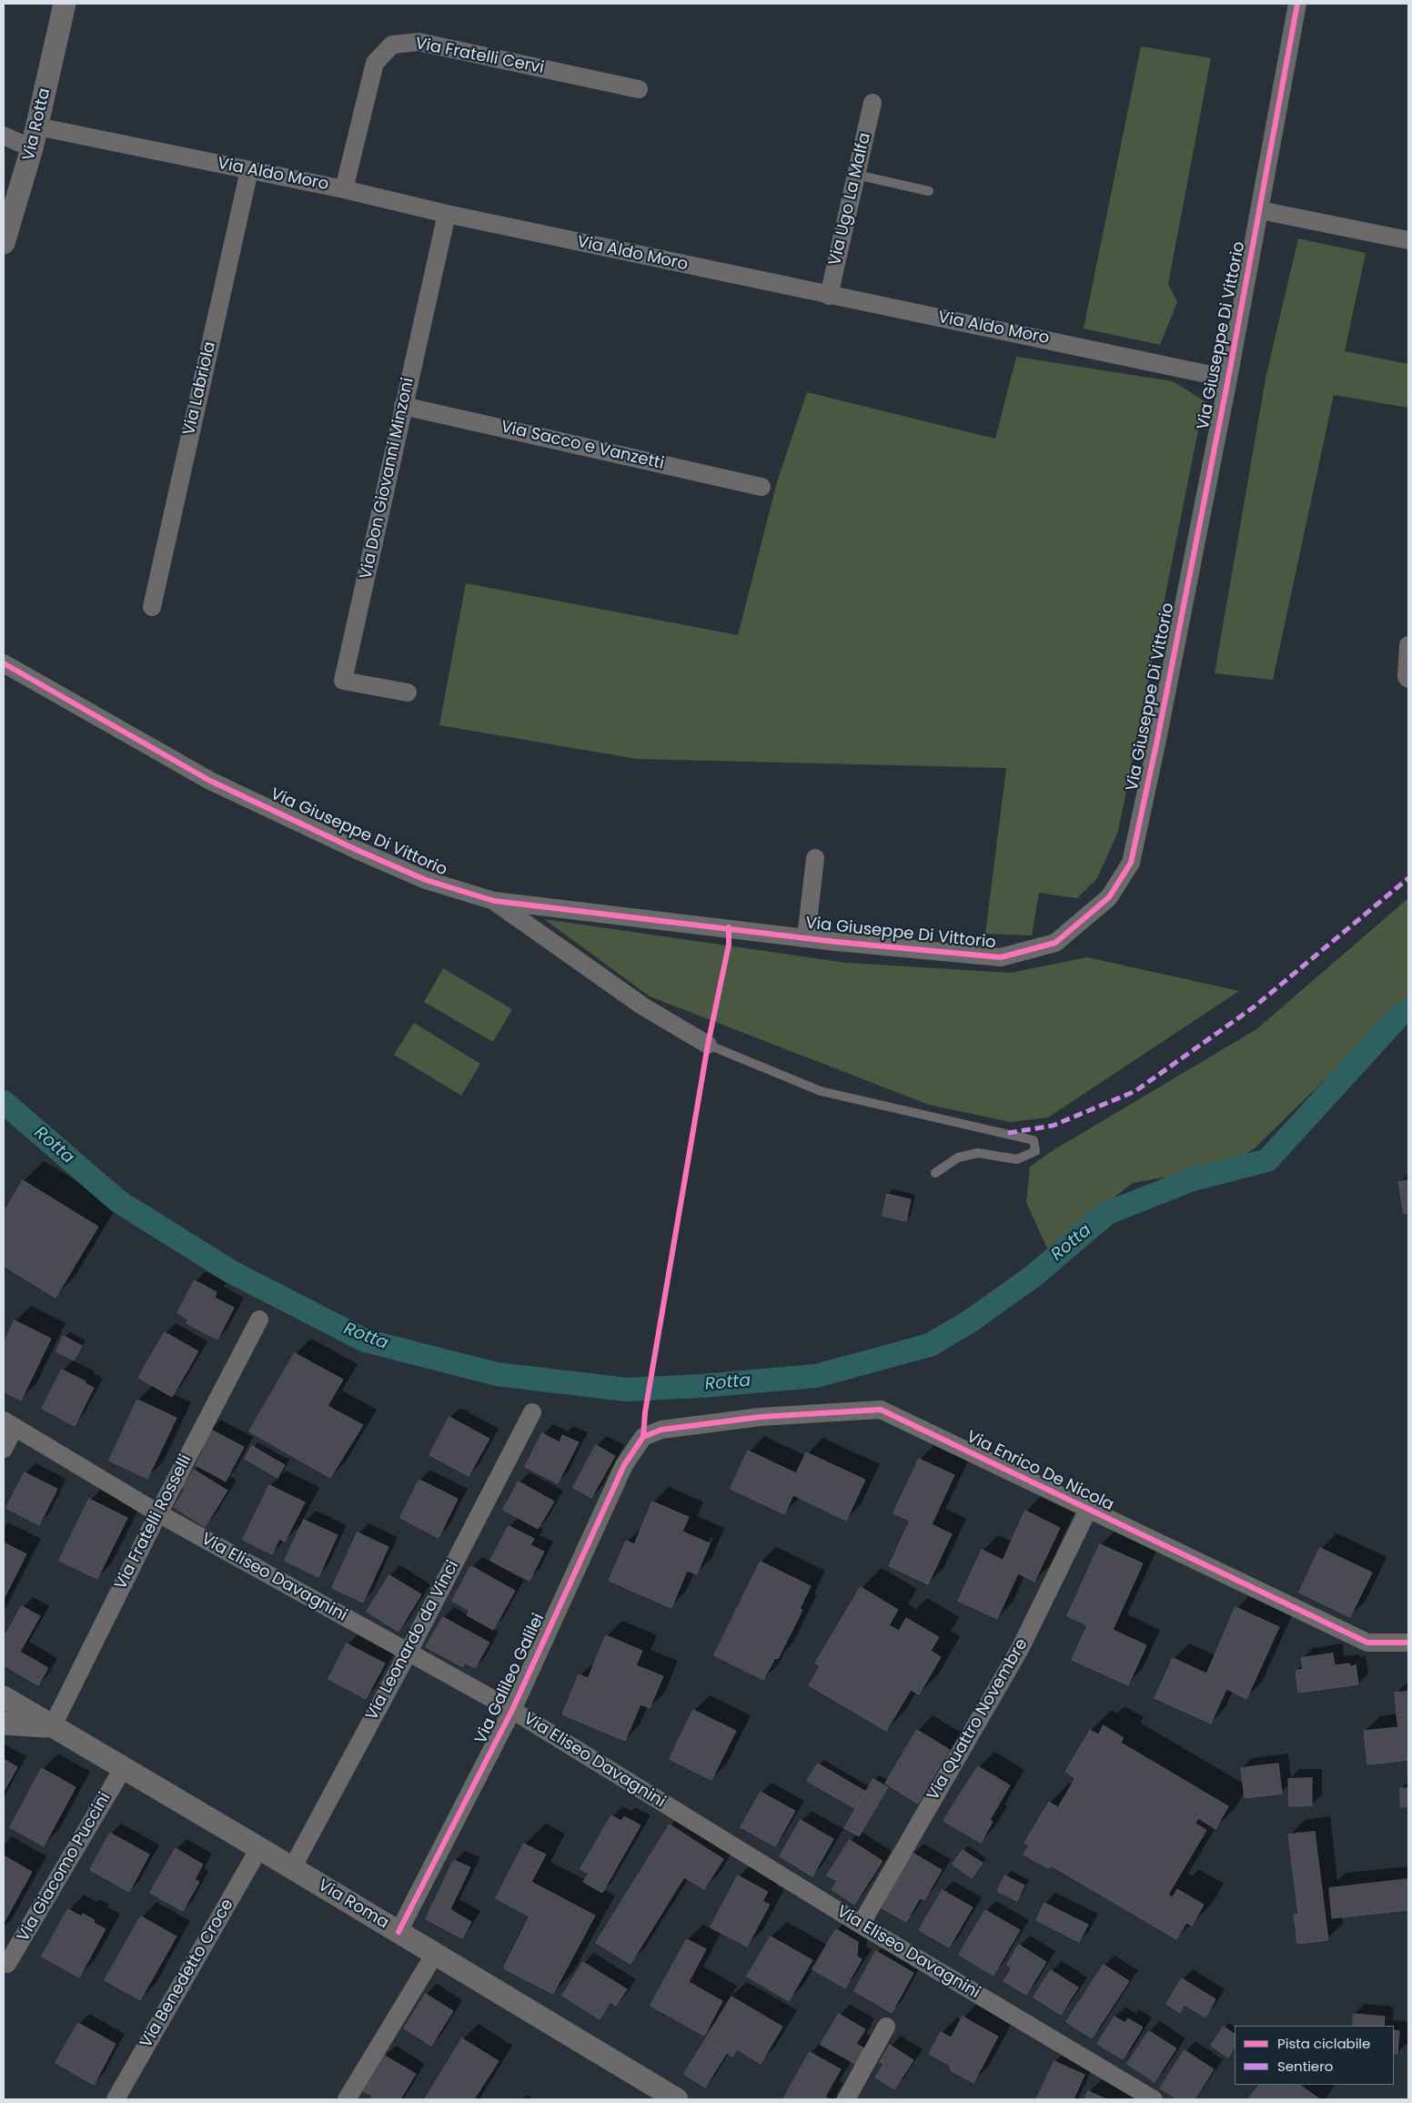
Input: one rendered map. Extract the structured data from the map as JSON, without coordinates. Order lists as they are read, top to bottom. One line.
{"streets":{"street":["Via Fratelli Cervi","Via Rotta","Via Aldo Moro","Via Ugo La Malfa","Via Giuseppe Di Vittorio","Via Labriola","Via Sacco e Vanzetti","Via Don Giovanni Minzoni","Via Enrico De Nicola","Via Fratelli Rosselli","Via Eliseo Davagnini","Via Leonardo da Vinci","Via Galileo Galilei","Via Quattro Novembre","Via Giacomo Puccini","Via Roma","Via Benedetto Croce"]},"crossings":[["Via Fratelli Cervi","Via Aldo Moro"],["Via Rotta","Via Aldo Moro"],["Via Aldo Moro","Via Ugo La Malfa"],["Via Aldo Moro","Via Giuseppe Di Vittorio"],["Via Aldo Moro","Via Labriola"],["Via Aldo Moro","Via Don Giovanni Minzoni"],["Via Sacco e Vanzetti","Via Don Giovanni Minzoni"],["Via Enrico De Nicola","Via Galileo Galilei"],["Via Enrico De Nicola","Via Quattro Novembre"],["Via Fratelli Rosselli","Via Eliseo Davagnini"],["Via Fratelli Rosselli","Via Roma"],["Via Eliseo Davagnini","Via Leonardo da Vinci"],["Via Eliseo Davagnini","Via Galileo Galilei"],["Via Eliseo Davagnini","Via Quattro Novembre"],["Via Leonardo da Vinci","Via Roma"],["Via Galileo Galilei","Via Roma"],["Via Giacomo Puccini","Via Roma"],["Via Roma","Via Benedetto Croce"]],"water":["Rotta"],"legend":["Pista ciclabile","Sentiero"]}
